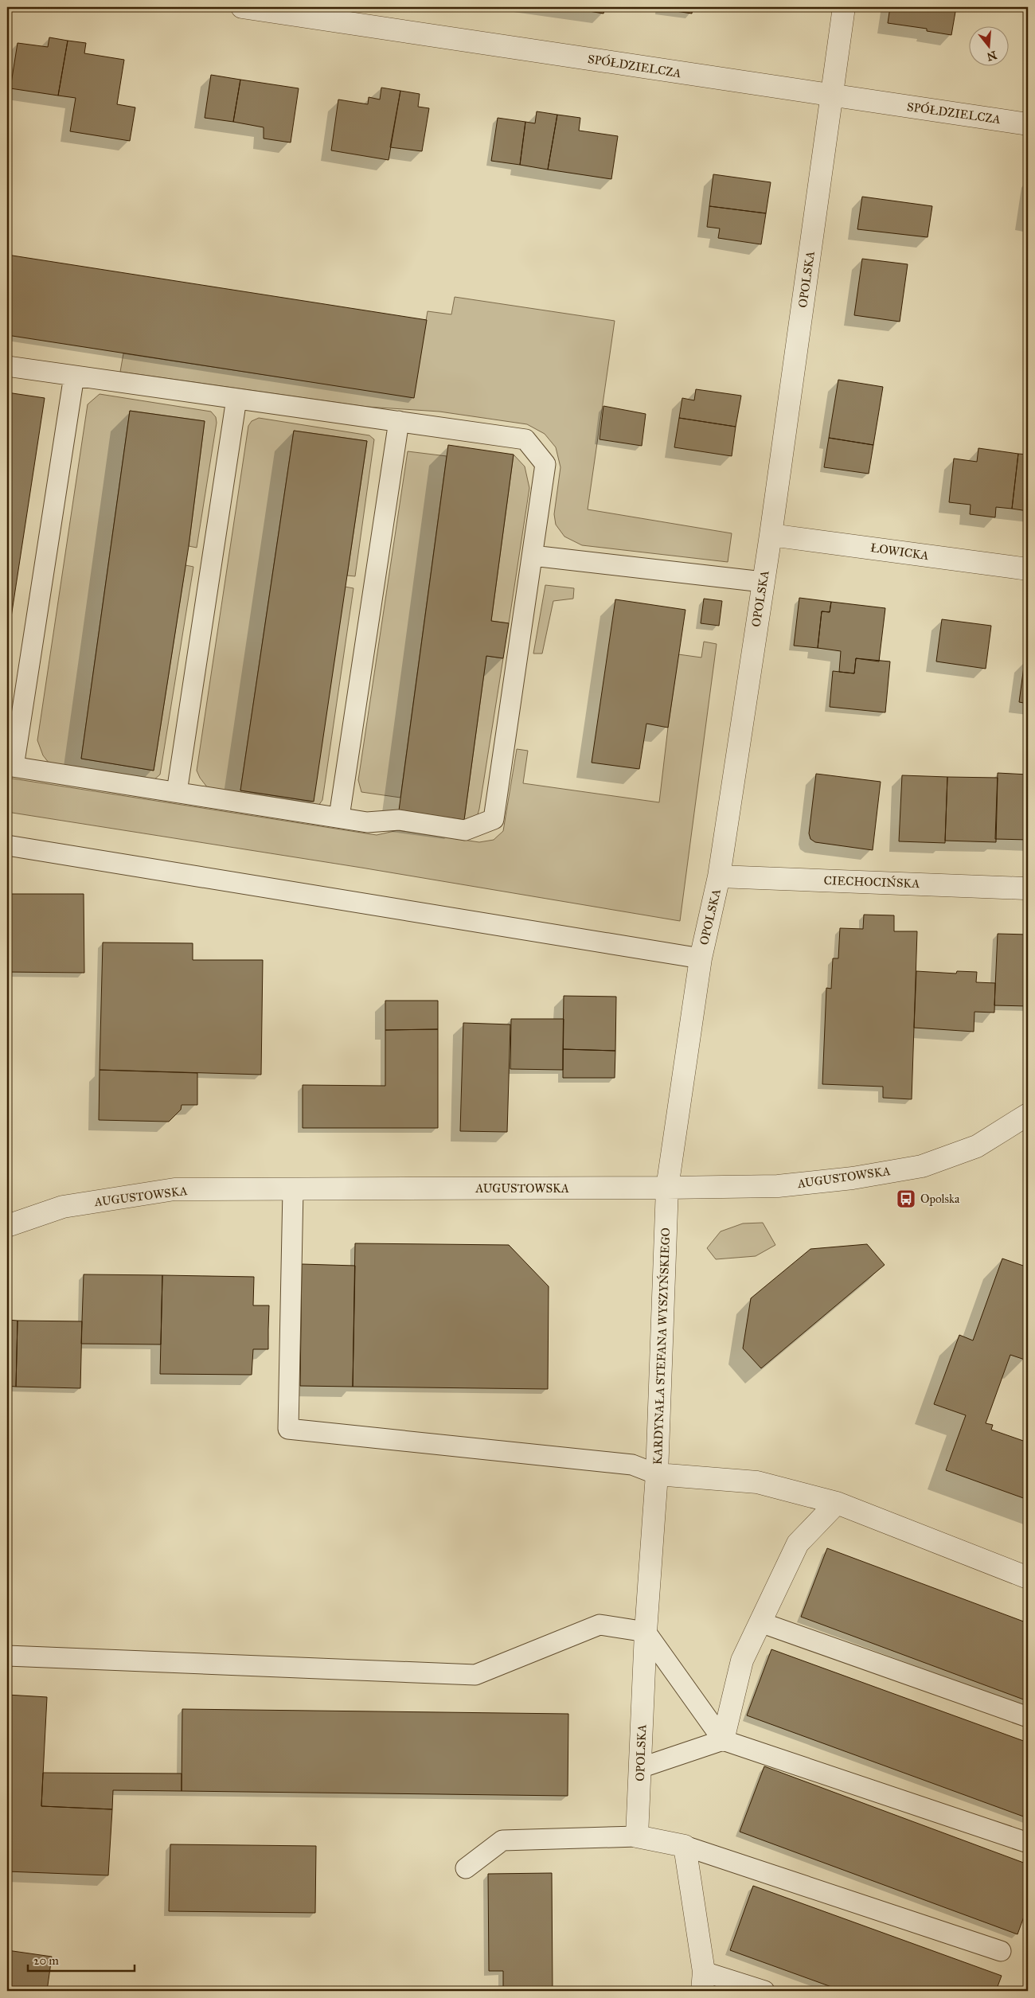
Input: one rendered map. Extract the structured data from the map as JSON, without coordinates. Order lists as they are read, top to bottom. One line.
{"streets":{"street":["SPÓŁDZIELCZA","OPOLSKA","ŁOWICKA","CIECHOCIŃSKA","AUGUSTOWSKA","KARDYNAŁA STEFANA WYSZYŃSKIEGO"]},"crossings":[["SPÓŁDZIELCZA","OPOLSKA"],["OPOLSKA","ŁOWICKA"],["OPOLSKA","CIECHOCIŃSKA"],["OPOLSKA","AUGUSTOWSKA"],["OPOLSKA","KARDYNAŁA STEFANA WYSZYŃSKIEGO"],["AUGUSTOWSKA","KARDYNAŁA STEFANA WYSZYŃSKIEGO"]],"places":{"bus stop":["Opolska"]},"scale_bar":"20 m","north":"bottom"}
